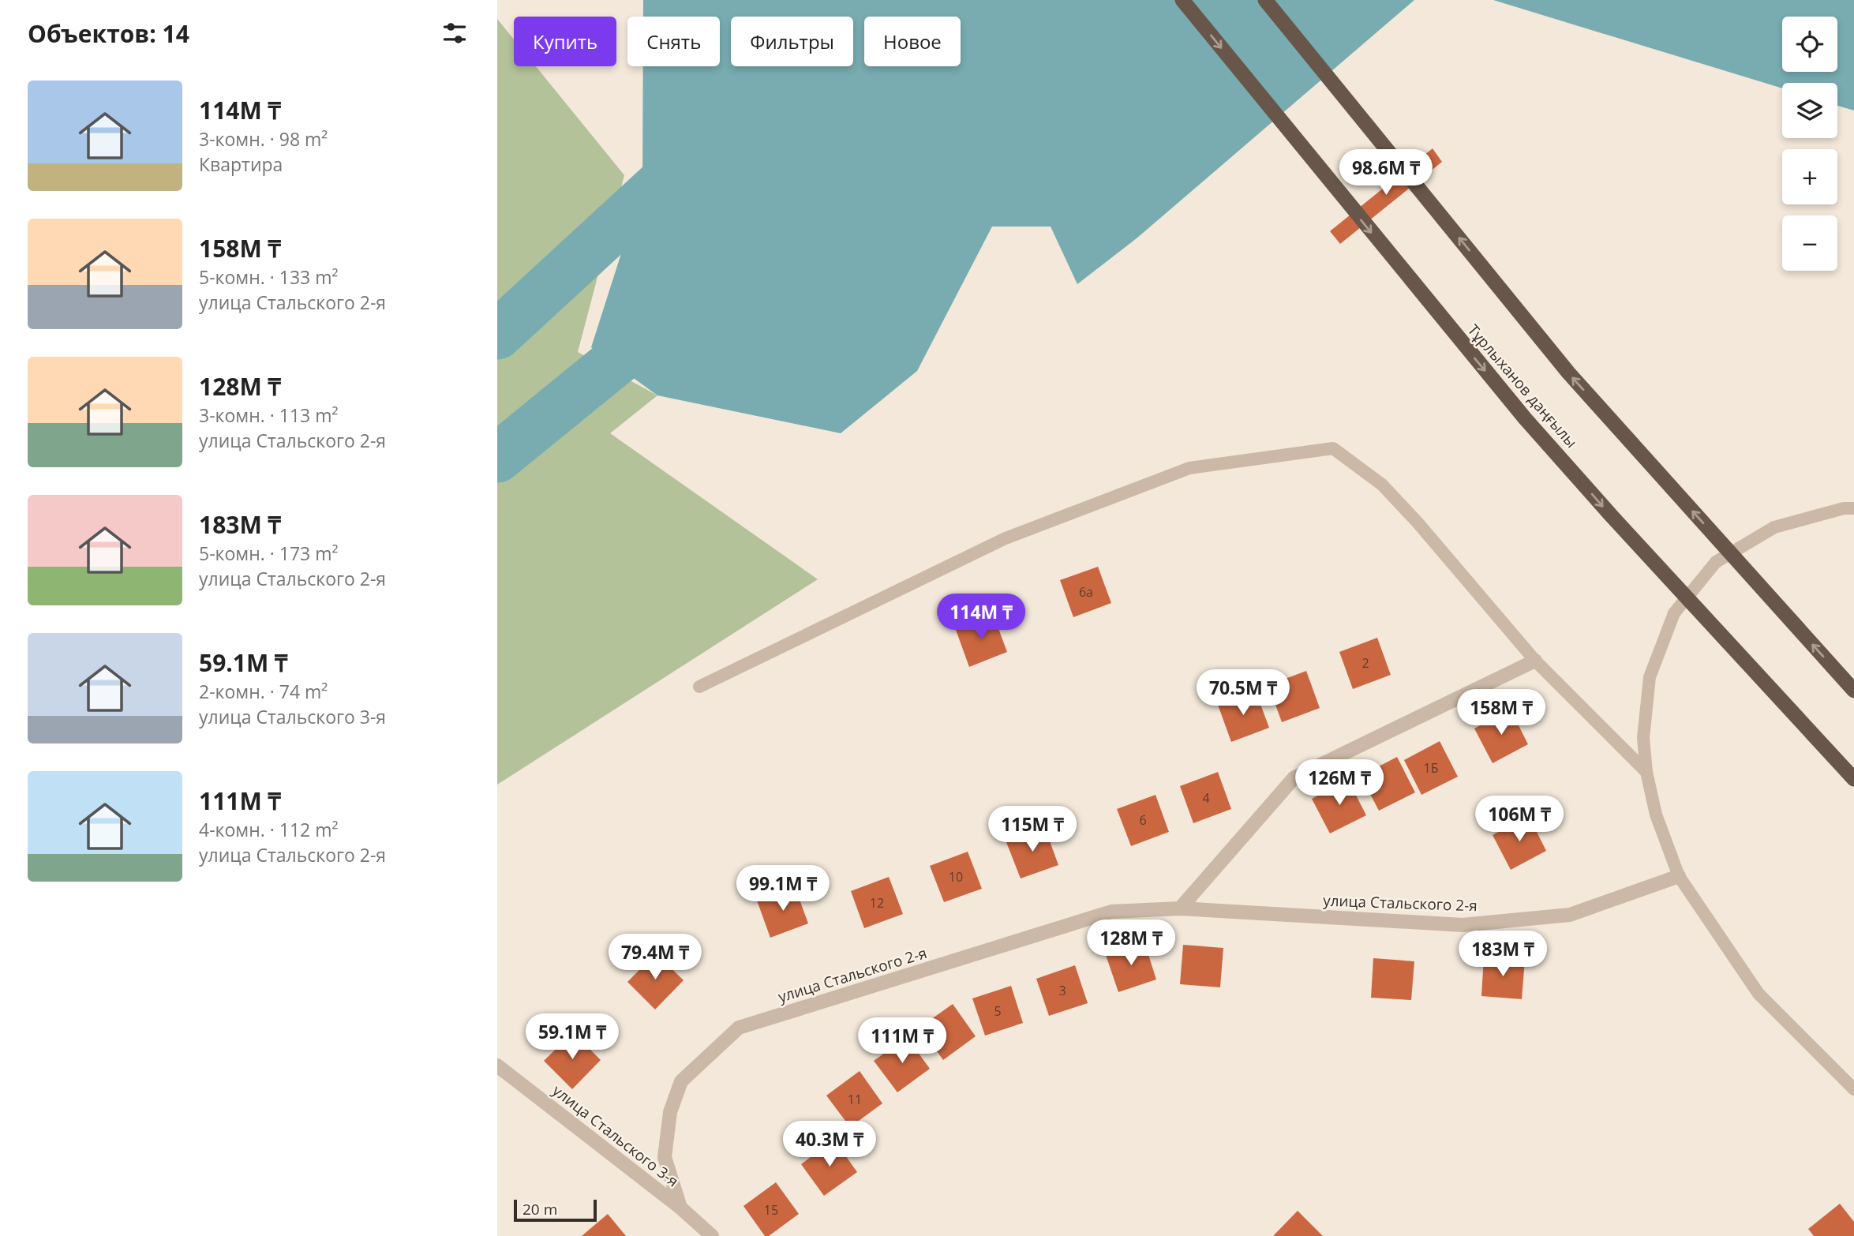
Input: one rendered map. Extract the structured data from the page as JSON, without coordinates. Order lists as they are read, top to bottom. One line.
{"streets":{"highway":["Тұрлыханов даңғылы"],"street":["улица Стальского 2-я","улица Стальского 3-я"]},"crossings":[["улица Стальского 2-я","улица Стальского 3-я"]],"house_numbers":["6а","2","1Б","4","6","10","12","3","5","11","15"],"scale_bar":"20 m","page":{"heading":"Объектов: 14","map_buttons":["+","−"],"chip":["Купить","Снять","Фильтры","Новое"],"list":[{"name":"114M ₸","note":"3-комн. · 98 m² · Квартира"},{"name":"158M ₸","note":"5-комн. · 133 m² · улица Стальского 2-я"},{"name":"128M ₸","note":"3-комн. · 113 m² · улица Стальского 2-я"},{"name":"183M ₸","note":"5-комн. · 173 m² · улица Стальского 2-я"},{"name":"59.1M ₸","note":"2-комн. · 74 m² · улица Стальского 3-я"},{"name":"111M ₸","note":"4-комн. · 112 m² · улица Стальского 2-я"}],"price":["98.6M ₸","114M ₸","70.5M ₸","158M ₸","126M ₸","106M ₸","115M ₸","99.1M ₸","128M ₸","183M ₸","79.4M ₸","59.1M ₸","111M ₸","40.3M ₸"],"scale":"20 m"}}
